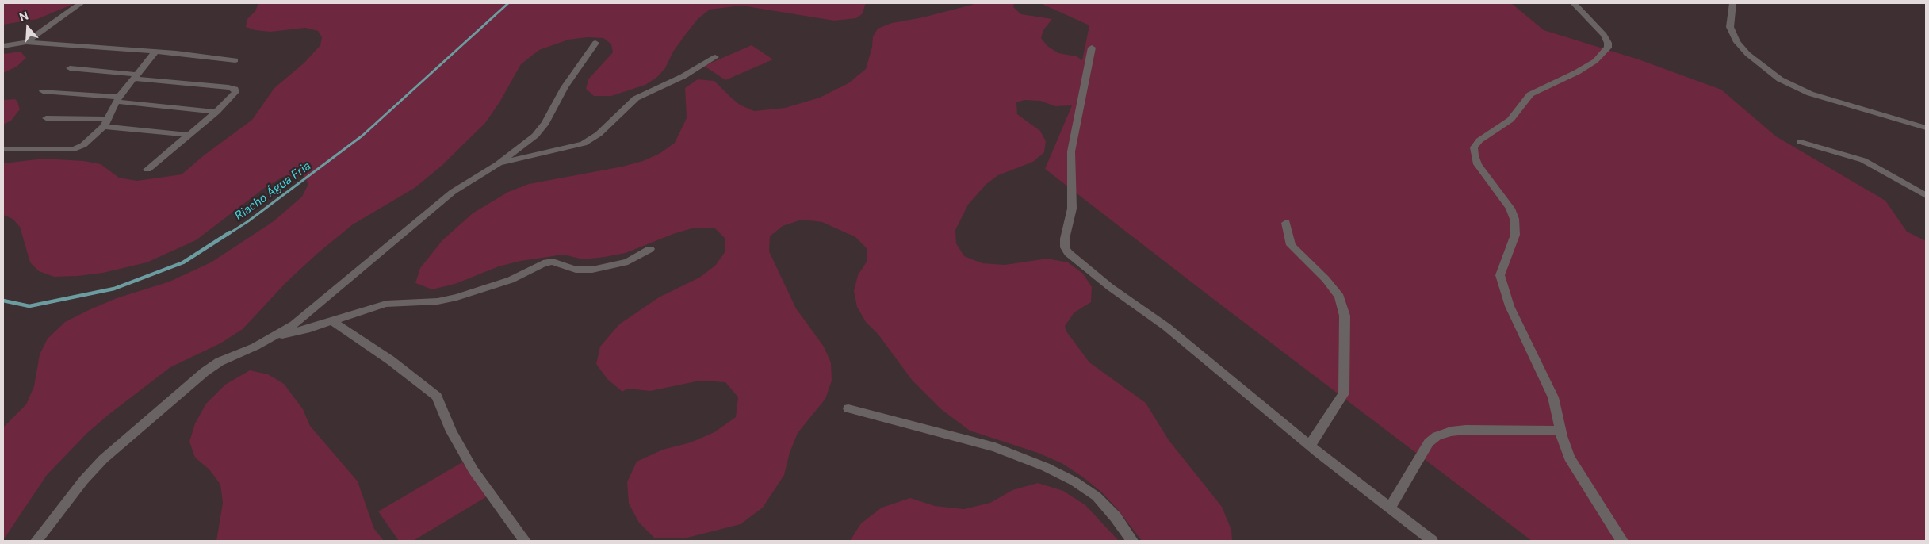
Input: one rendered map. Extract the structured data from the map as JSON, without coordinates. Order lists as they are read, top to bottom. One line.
{"water":["Riacho Água Fria"],"north":"top"}
